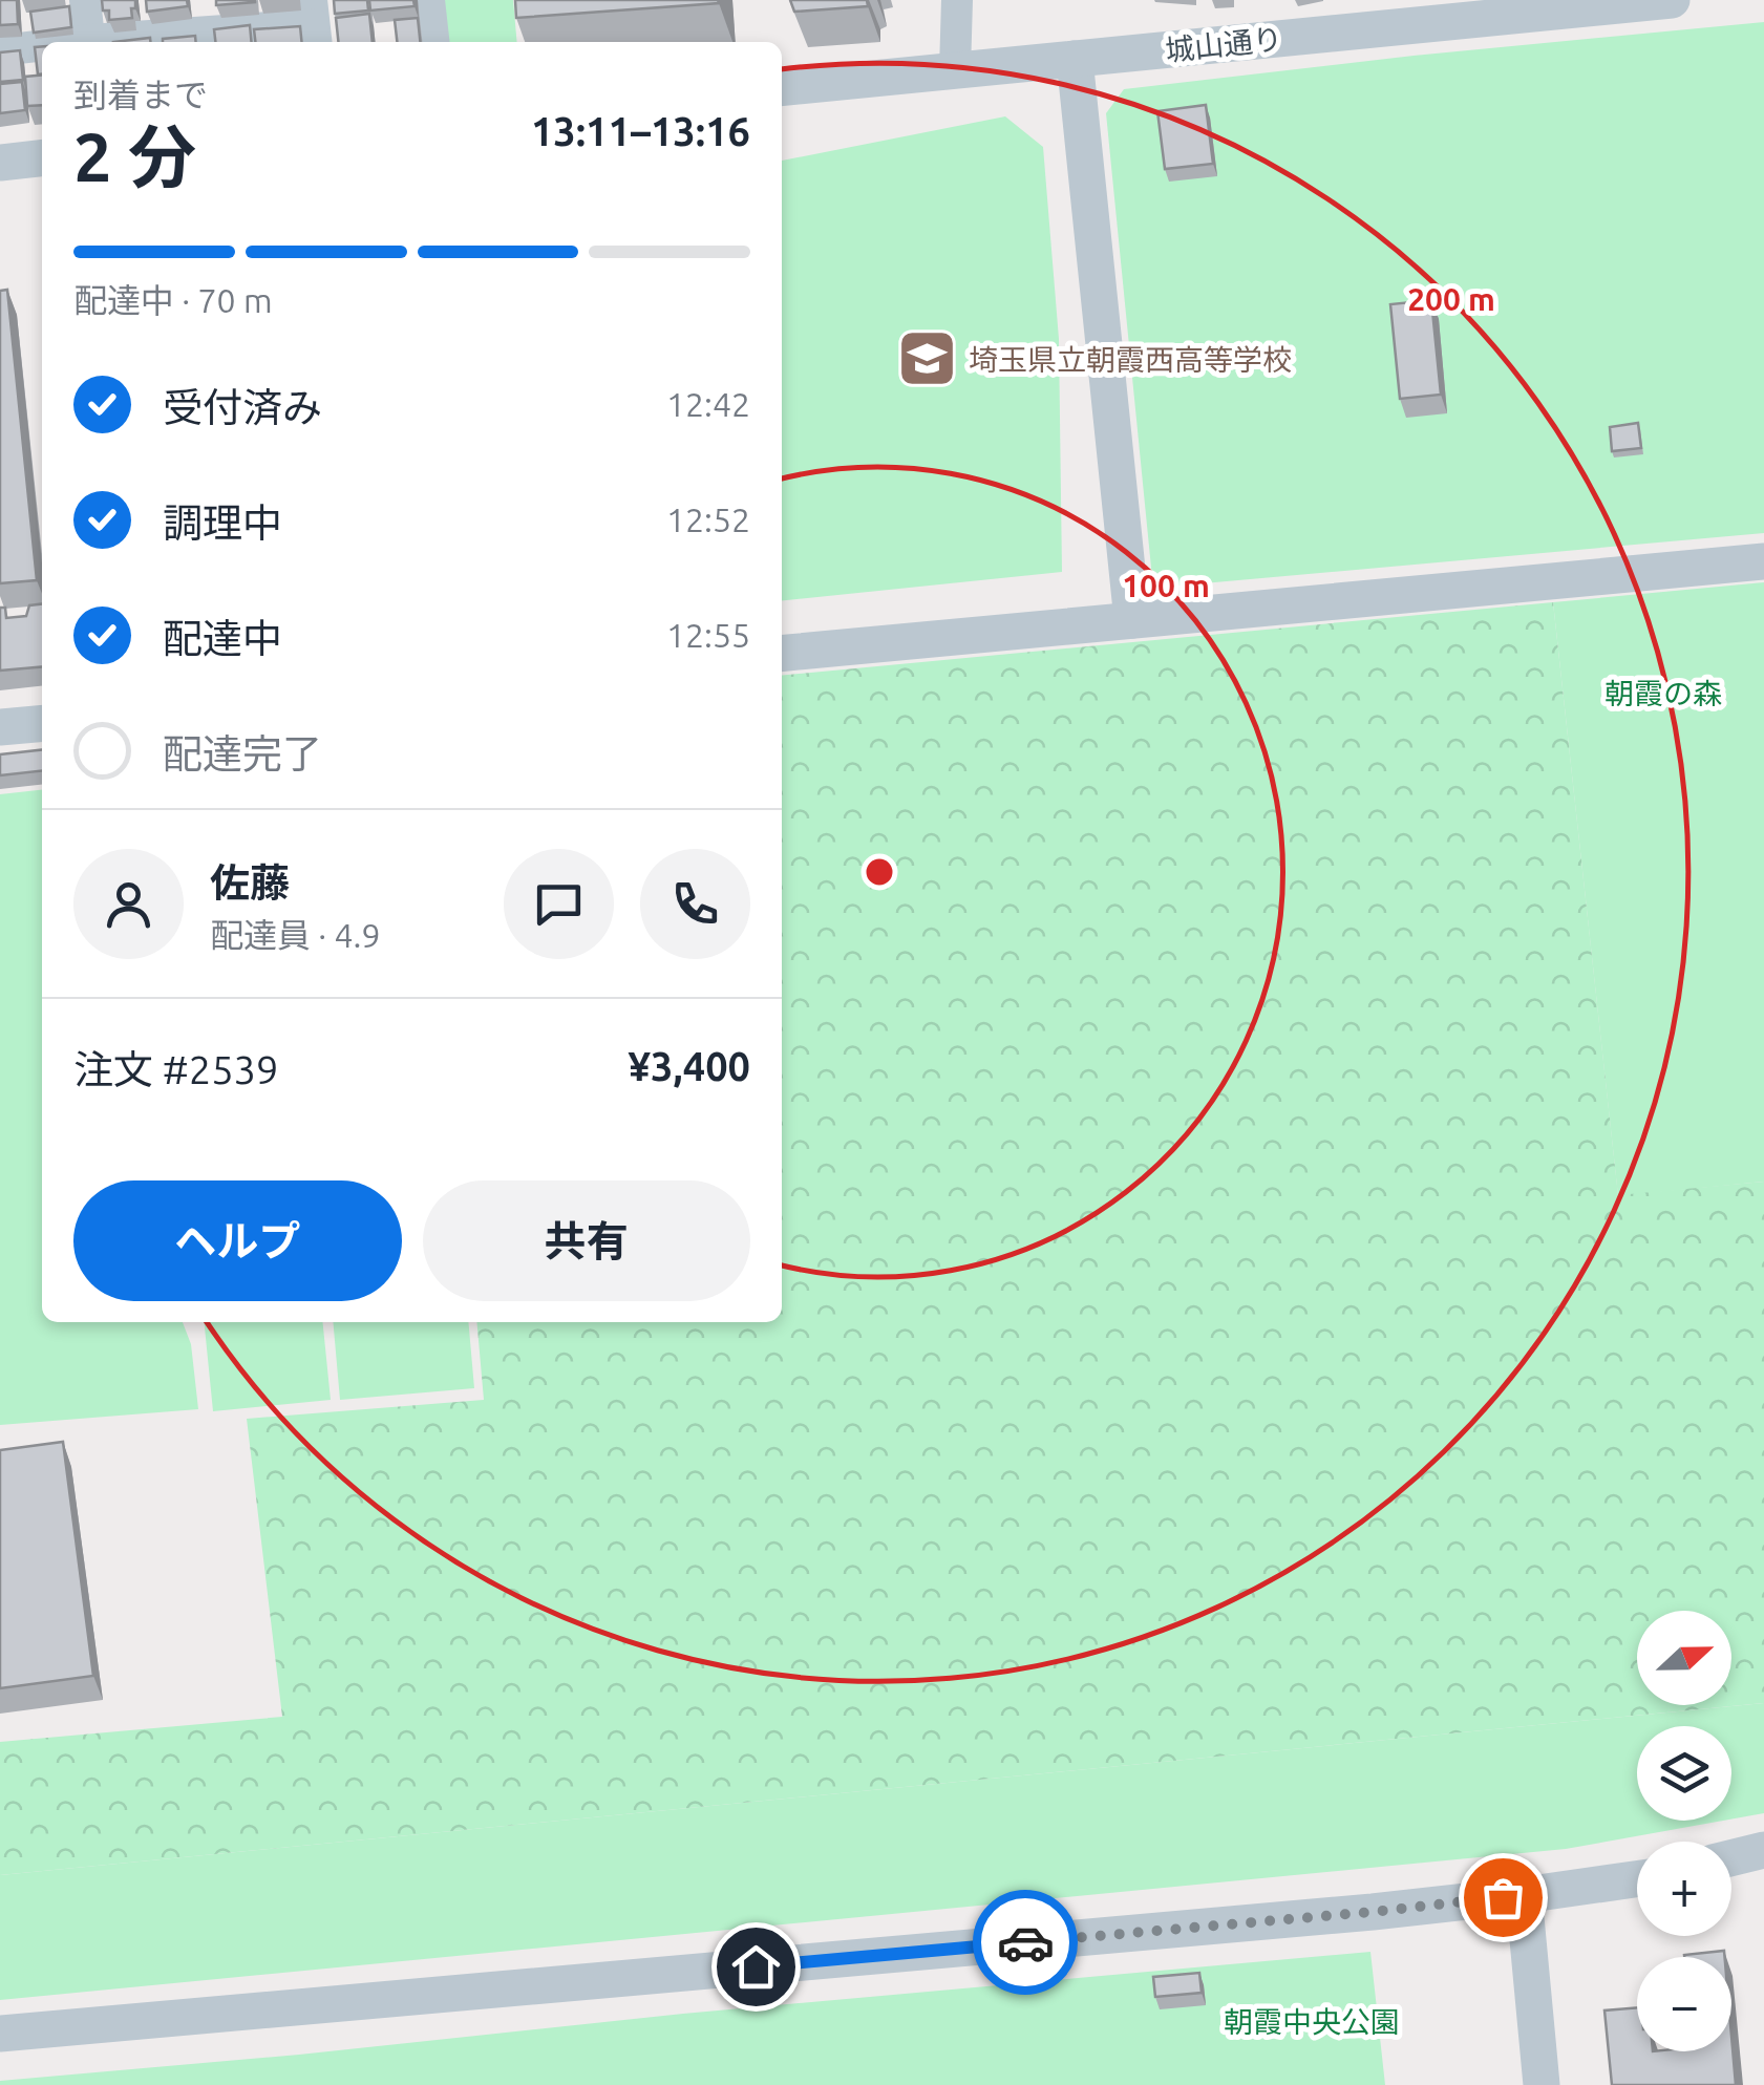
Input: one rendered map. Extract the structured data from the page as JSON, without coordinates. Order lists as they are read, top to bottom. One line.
{"streets":{"street":["城山通り"]},"parks":["朝霞の森","朝霞中央公園"],"places":{"school or university":["埼玉県立朝霞西高等学校"]},"north":"right","page":{"heading":["2 分","到着まで","13:11–13:16"],"panel":["佐藤","配達員 · 4.9","注文 #2539","¥3,400"],"bar":"配達中 · 70 m","list":[["受付済み","12:42"],["調理中","12:52"],["配達中","12:55"],"配達完了"],"buttons":["ヘルプ","共有"],"map_buttons":["+","−"]},"rings":["200 m","100 m"]}
